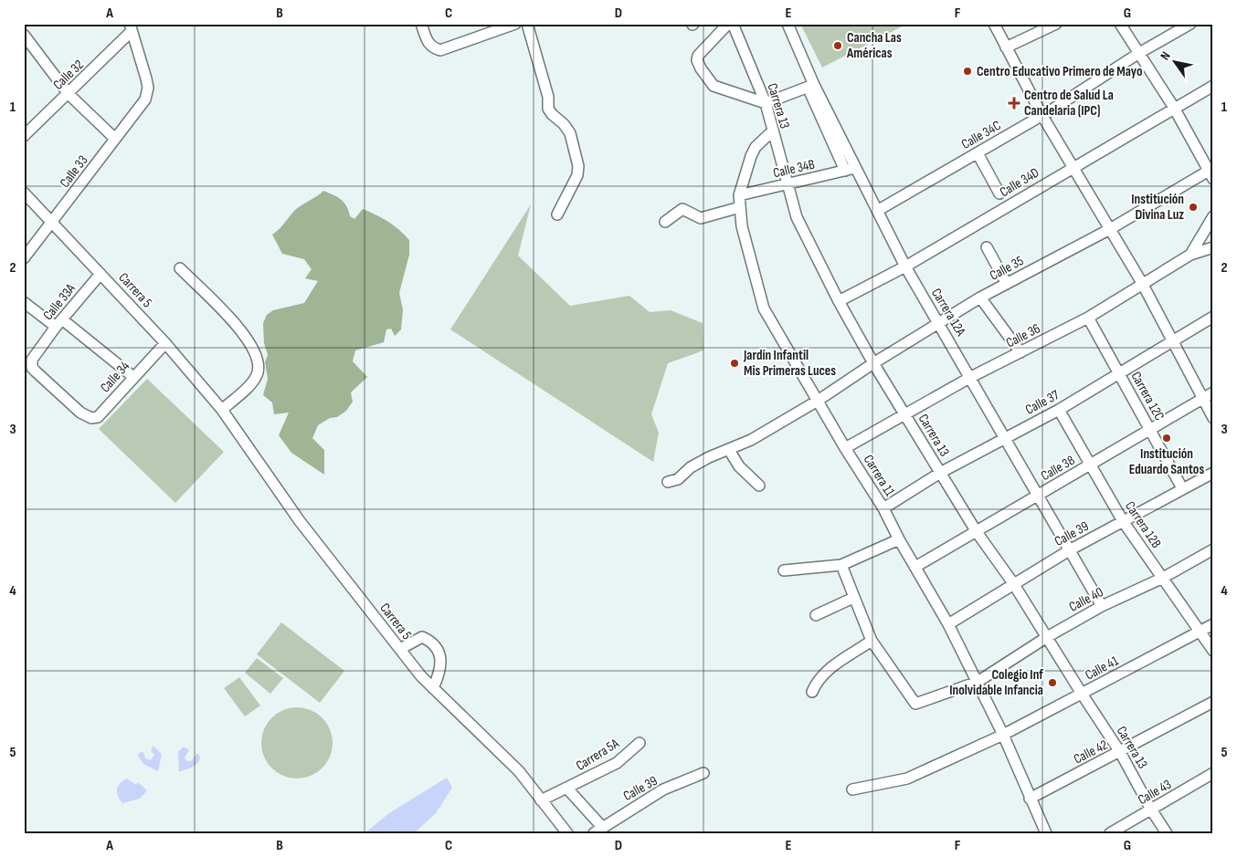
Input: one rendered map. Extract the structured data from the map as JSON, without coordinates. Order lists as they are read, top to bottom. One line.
{"streets":{"street":["Calle 32","Carrera 13","Calle 34C","Calle 34B","Calle 33","Calle 34D","Calle 35","Carrera 5","Calle 33A","Carrera 12A","Calle 36","Calle 34","Carrera 12C","Calle 37","Calle 38","Carrera 11","Carrera 12B","Calle 39","Calle 40","Calle 41","Calle 42","Carrera 5A","Calle 43"]},"crossings":[["Calle 32","Calle 33"],["Carrera 13","Calle 34B"],["Carrera 13","Calle 34D"],["Carrera 13","Calle 35"],["Carrera 13","Calle 36"],["Carrera 13","Calle 37"],["Carrera 13","Calle 38"],["Carrera 13","Carrera 11"],["Carrera 13","Calle 39"],["Carrera 13","Calle 40"],["Carrera 13","Calle 41"],["Carrera 13","Calle 42"],["Carrera 13","Calle 43"],["Calle 34C","Carrera 12A"],["Calle 34B","Carrera 12A"],["Calle 34B","Carrera 11"],["Calle 33","Carrera 5"],["Calle 34D","Carrera 12A"],["Calle 35","Carrera 12A"],["Calle 35","Carrera 11"],["Carrera 5","Calle 33A"],["Carrera 5","Calle 34"],["Carrera 5","Carrera 5A"],["Calle 33A","Calle 34"],["Carrera 12A","Calle 36"],["Carrera 12A","Calle 37"],["Carrera 12A","Calle 38"],["Carrera 12A","Calle 39"],["Carrera 12A","Calle 40"],["Calle 36","Carrera 12C"],["Calle 36","Carrera 11"],["Carrera 12C","Calle 37"],["Carrera 12C","Calle 38"],["Carrera 12C","Calle 39"],["Calle 37","Carrera 11"],["Calle 37","Carrera 12B"],["Calle 38","Carrera 11"],["Calle 38","Carrera 12B"],["Carrera 11","Calle 39"],["Carrera 11","Calle 40"],["Carrera 11","Calle 41"],["Carrera 11","Calle 42"],["Carrera 12B","Calle 39"],["Carrera 12B","Calle 40"],["Carrera 12B","Calle 41"],["Calle 39","Carrera 5A"]],"places":{"other":["Cancha Las Américas","Centro Educativo Primero de Mayo","Institución Divina Luz","Jardín Infantil Mis Primeras Luces","Institución Eduardo Santos","Colegio Inf Inolvidable Infancia"],"health":["Centro de Salud La Candelaria (IPC)"]},"north":"top left","grid":{"columns":["A","B","C","D","E","F","G"],"rows":["1","2","3","4","5"]}}
